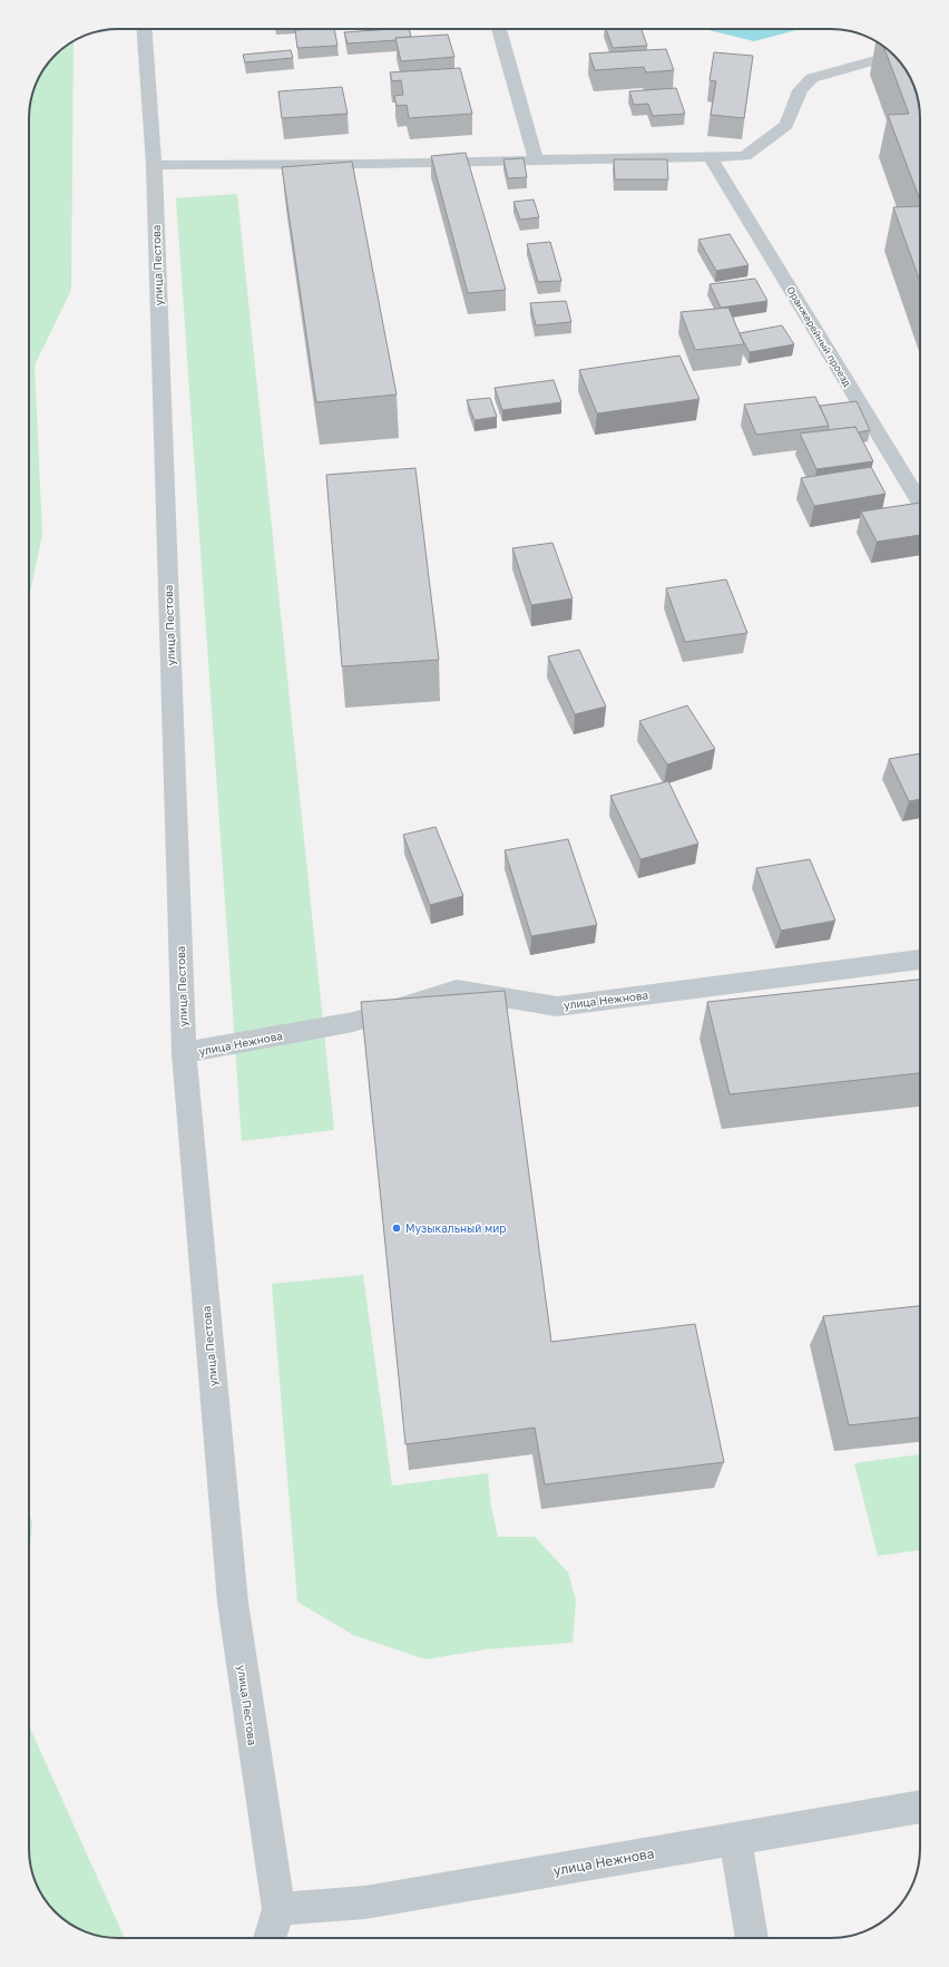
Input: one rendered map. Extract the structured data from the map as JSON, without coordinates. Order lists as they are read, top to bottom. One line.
{"streets":{"street":["улица Пестова","Оранжерейный проезд","улица Нежнова"]},"crossings":[["улица Пестова","улица Нежнова"]],"places":["Музыкальный мир"]}
